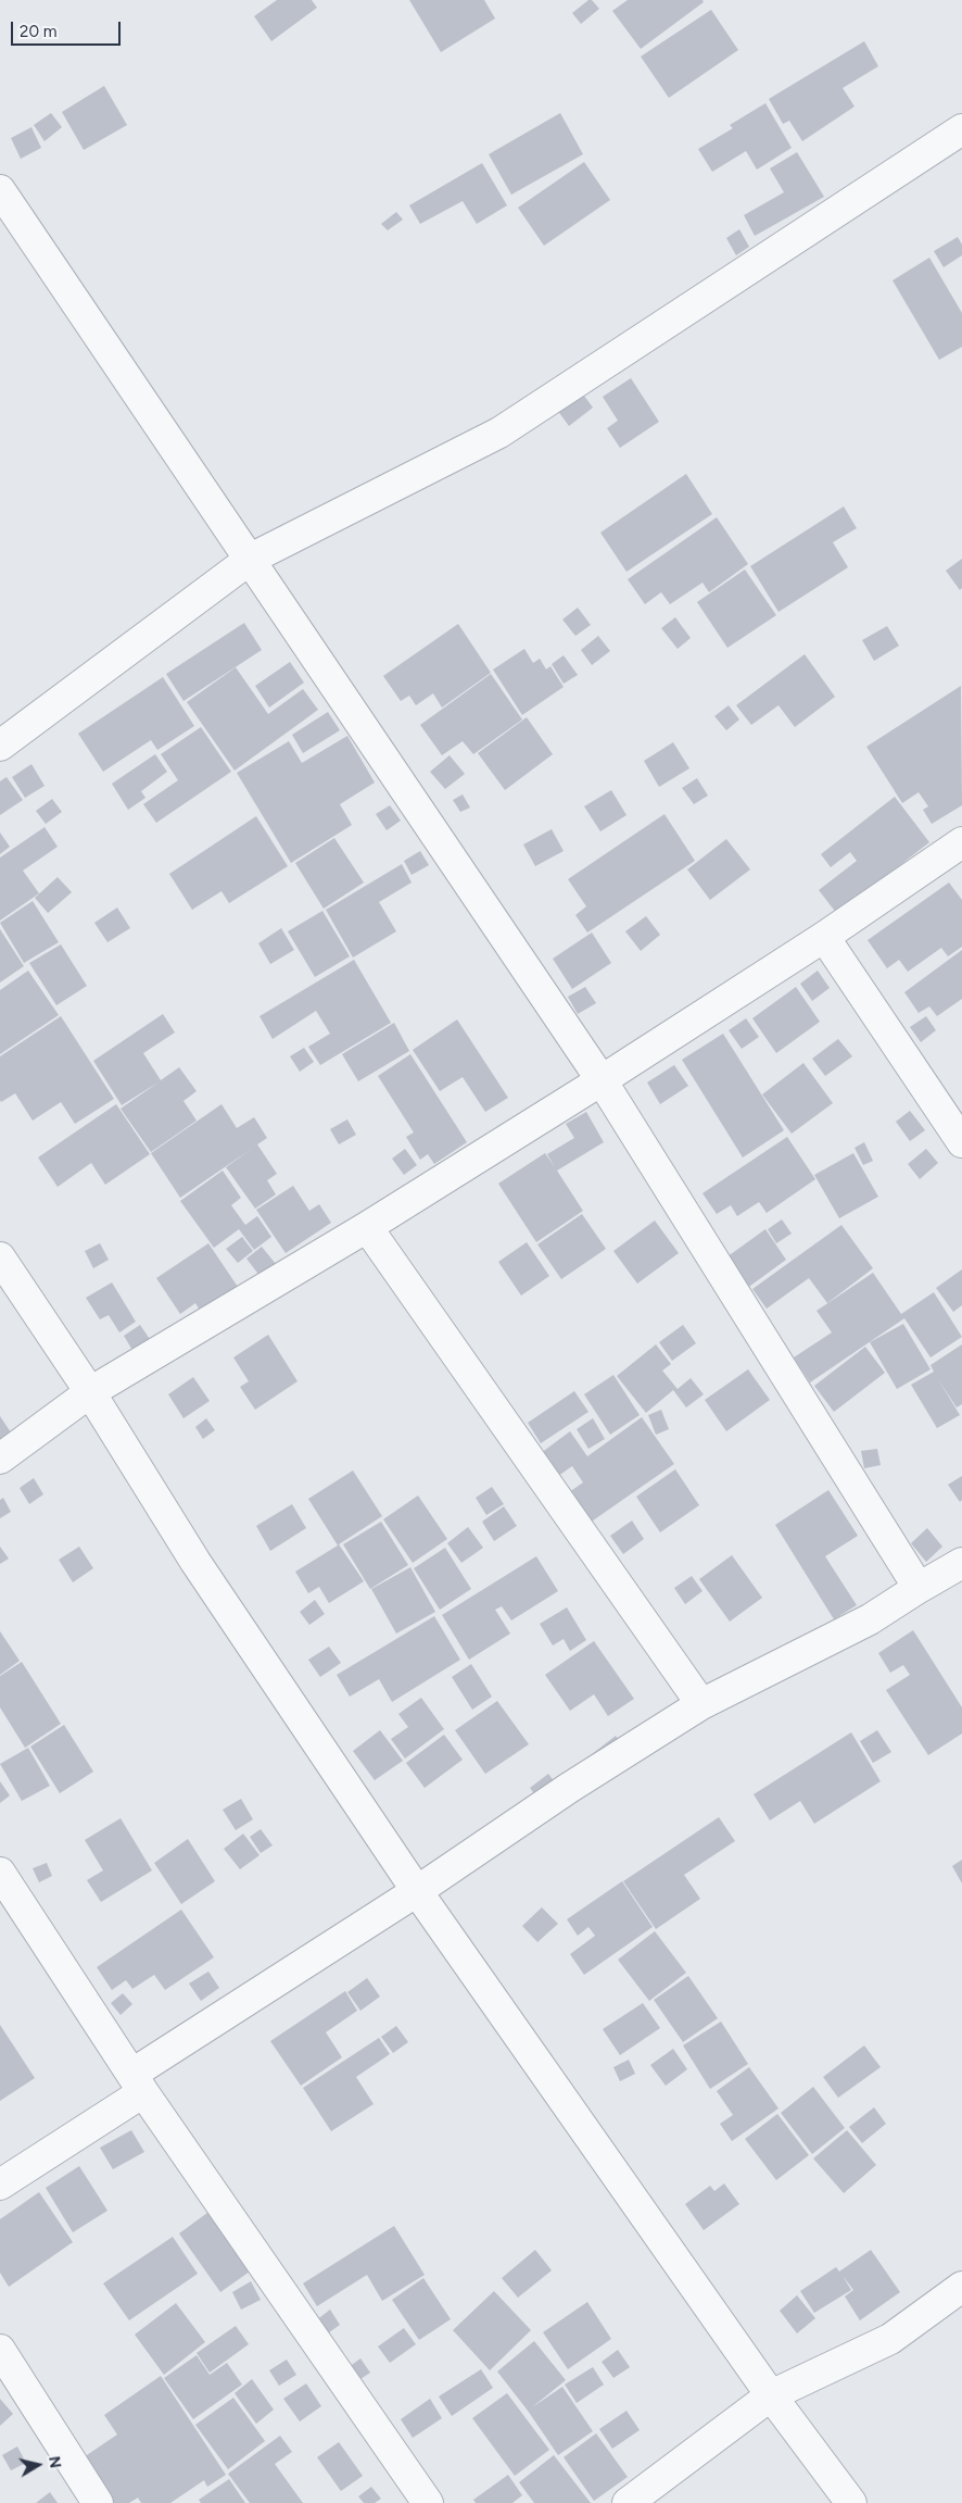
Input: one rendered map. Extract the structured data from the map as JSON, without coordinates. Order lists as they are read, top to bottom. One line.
{"scale_bar":"20 m","north":"right"}
